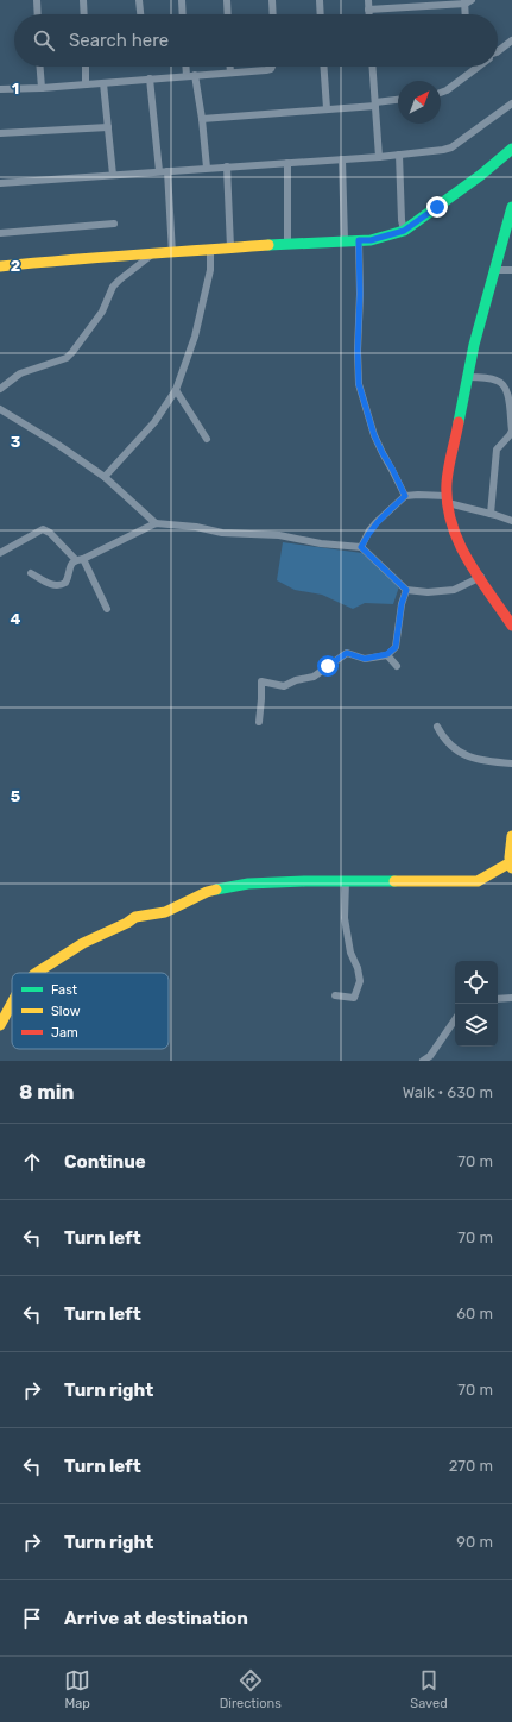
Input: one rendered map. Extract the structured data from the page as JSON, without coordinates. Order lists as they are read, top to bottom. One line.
{"legend":["Fast","Slow","Jam"],"north":"top right","page":{"search":"Search here","heading":["8 min","Walk · 630 m"],"list":[["Continue","70 m"],["Turn left","70 m"],["Turn left","60 m"],["Turn right","70 m"],["Turn left","270 m"],["Turn right","90 m"],"Arrive at destination"],"nav":["Map","Directions","Saved"]},"grid":{"rows":["1","2","3","4","5"]}}
